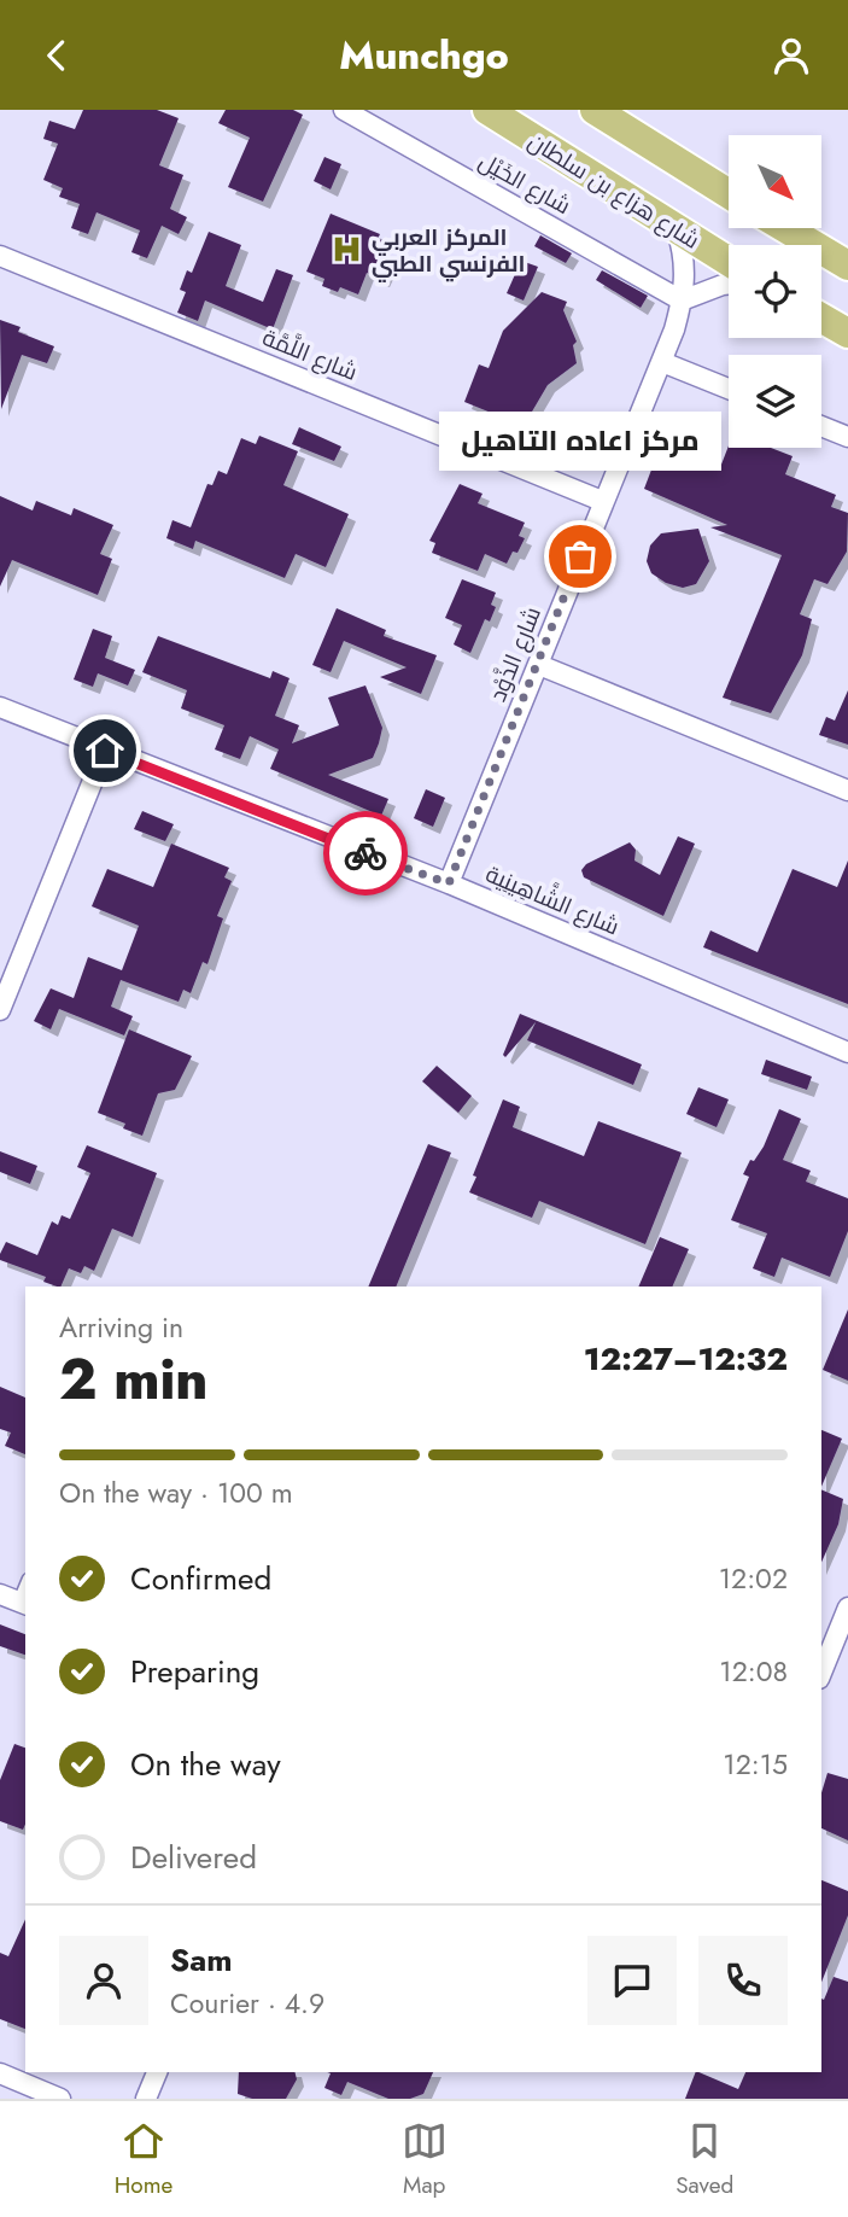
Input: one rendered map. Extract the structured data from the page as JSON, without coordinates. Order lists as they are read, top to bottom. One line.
{"streets":{"main road":["شارع هزاع بن سلطان"],"street":["شارع الخَيْل","شارع اللَّمَّة","شارع الذَّوْد","شارع الشَّاهِينِية"]},"crossings":[["شارع الخَيْل","شارع الذَّوْد"],["شارع هزاع بن سلطان","شارع الذَّوْد"],["شارع اللَّمَّة","شارع الذَّوْد"],["شارع الذَّوْد","شارع الشَّاهِينِية"]],"places":{"hospital":["المركز العربي الفرنسي الطبي"],"other":["مركز اعاده التاهيل"]},"north":"bottom right","page":{"header":"Munchgo","bubble":"مركز اعاده التاهيل","heading":["2 min","Arriving in","12:27–12:32"],"panel":["Sam","Courier · 4.9"],"bar":"On the way · 100 m","list":[["Confirmed","12:02"],["Preparing","12:08"],["On the way","12:15"],"Delivered"],"tabs":["Home","Map","Saved"]}}
